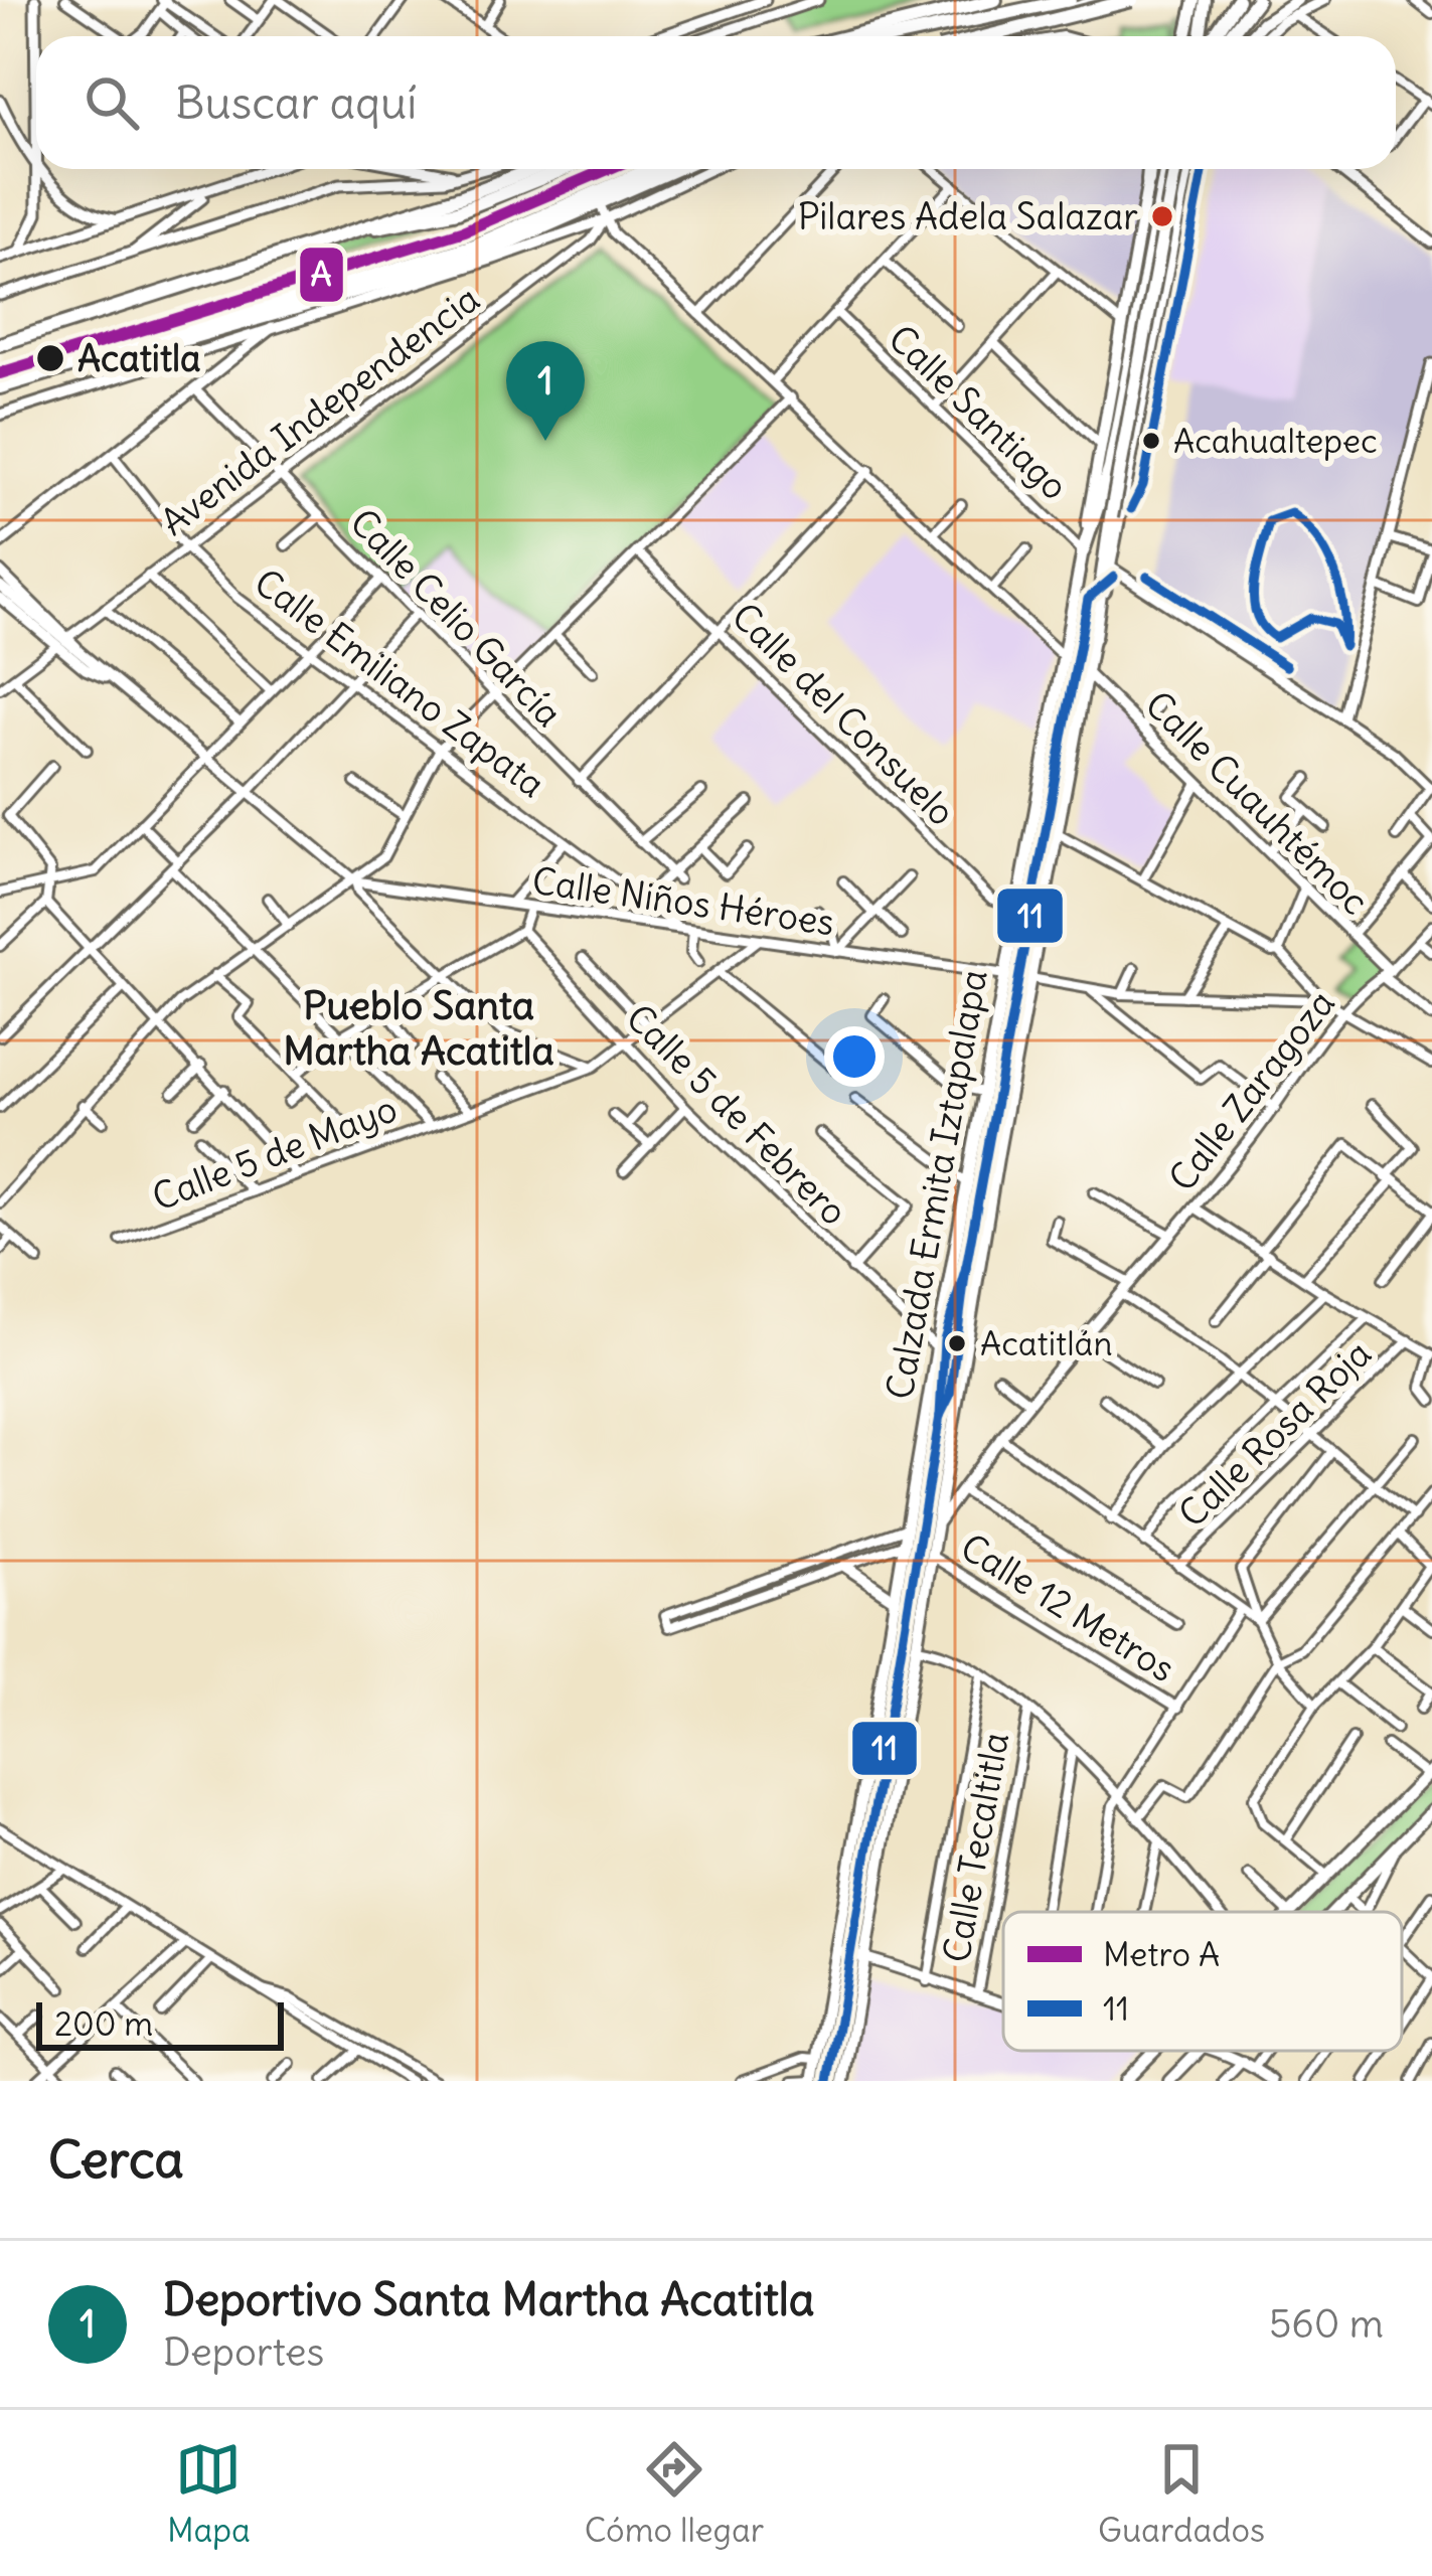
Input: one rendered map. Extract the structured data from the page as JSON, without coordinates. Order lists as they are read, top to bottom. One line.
{"streets":{"main road":["Calzada Ermita Iztapalapa"],"street":["Avenida Independencia","Calle Santiago","Calle Celio García","Calle Emiliano Zapata","Calle del Consuelo","Calle Cuauhtémoc","Calle Niños Héroes","Calle Zaragoza","Calle 5 de Febrero","Calle 5 de Mayo","Calle Rosa Roja","Calle 12 Metros","Calle Tecaltitla"]},"crossings":[["Avenida Independencia","Calle Celio García"],["Avenida Independencia","Calle Emiliano Zapata"],["Calle Santiago","Calzada Ermita Iztapalapa"],["Calle Emiliano Zapata","Calle Niños Héroes"],["Calle del Consuelo","Calzada Ermita Iztapalapa"],["Calle Cuauhtémoc","Calle Zaragoza"],["Calle Cuauhtémoc","Calzada Ermita Iztapalapa"],["Calle Niños Héroes","Calle 5 de Mayo"],["Calle Niños Héroes","Calzada Ermita Iztapalapa"],["Calle Zaragoza","Calzada Ermita Iztapalapa"],["Calle 5 de Febrero","Calle 5 de Mayo"],["Calle 5 de Febrero","Calzada Ermita Iztapalapa"],["Calzada Ermita Iztapalapa","Calle 12 Metros"]],"districts":["Pueblo Santa Martha Acatitla"],"places":["Pilares Adela Salazar","Acatitla","Acahualtepec","Acatitlán"],"lines":["metro line A","transit line 11"],"legend":["Metro A","11"],"scale_bar":"200 m","page":{"search":"Buscar aquí","pins":"1","scale":"200 m","heading":"Cerca","list":[{"mark":"1","name":"Deportivo Santa Martha Acatitla","note":"Deportes","value":"560 m"}],"nav":["Mapa","Cómo llegar","Guardados"]}}
